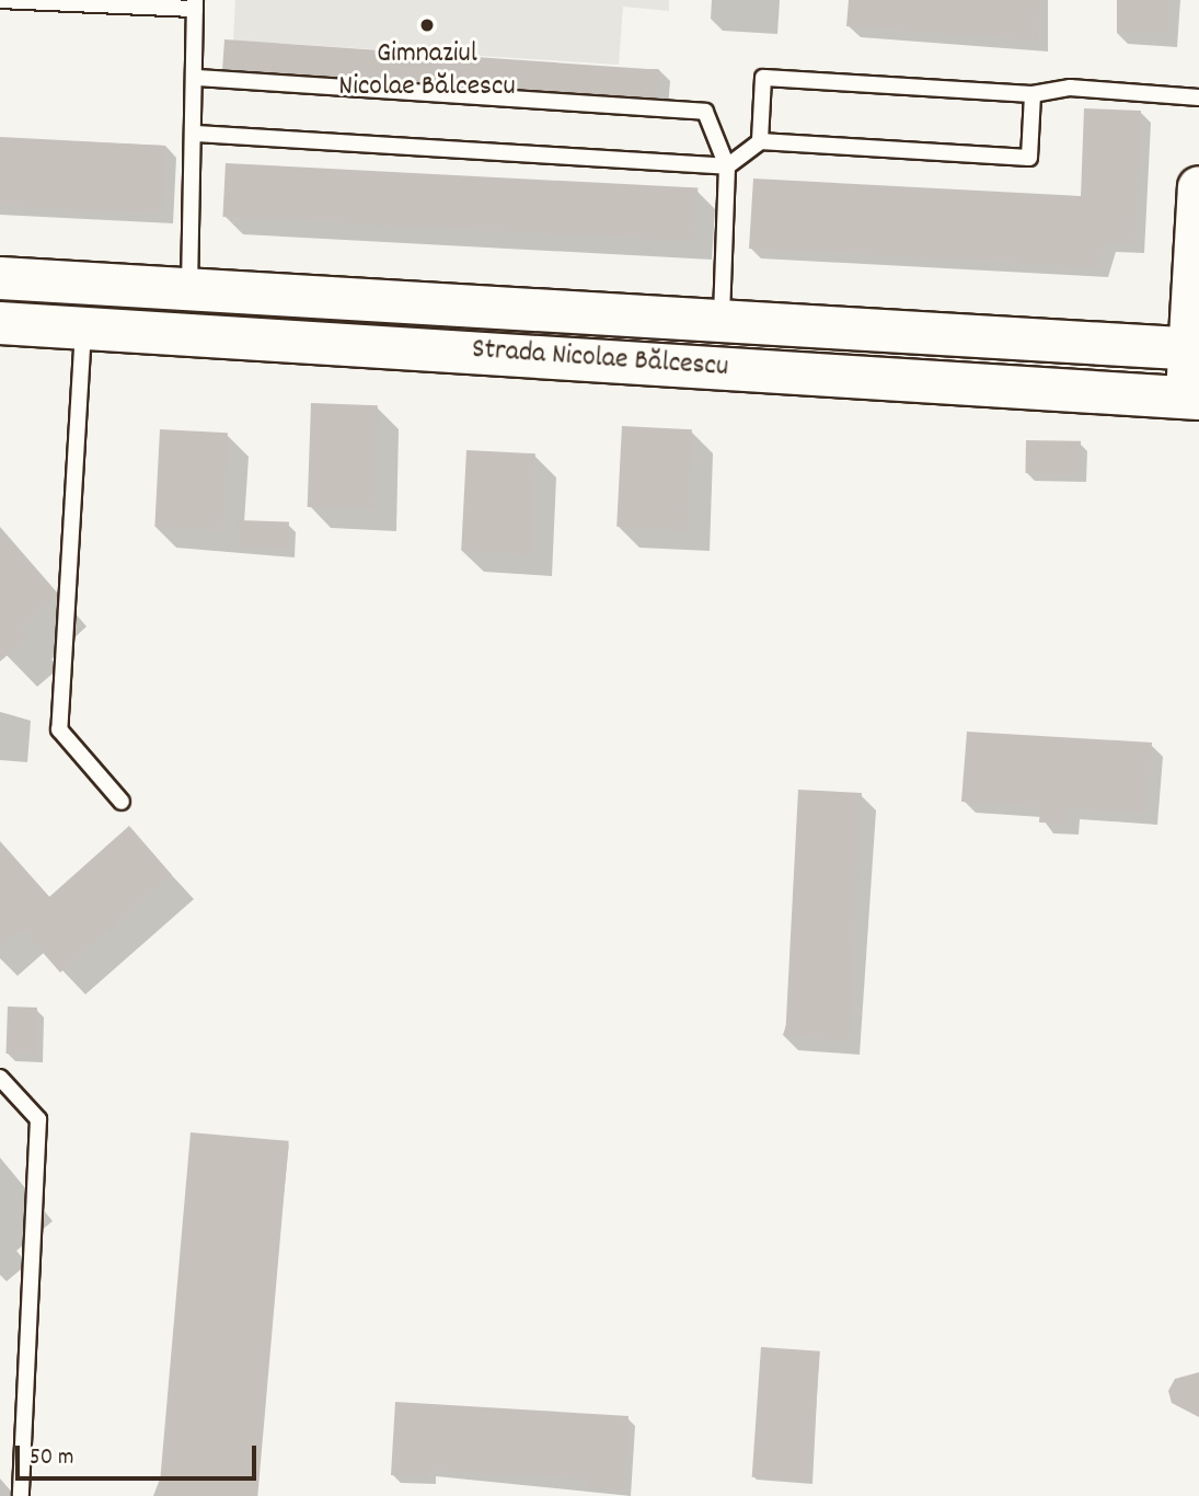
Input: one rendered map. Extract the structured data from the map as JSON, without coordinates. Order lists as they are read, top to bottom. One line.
{"streets":{"street":["Strada Nicolae Bălcescu"]},"places":["Gimnaziul Nicolae Bălcescu"],"scale_bar":"50 m"}
